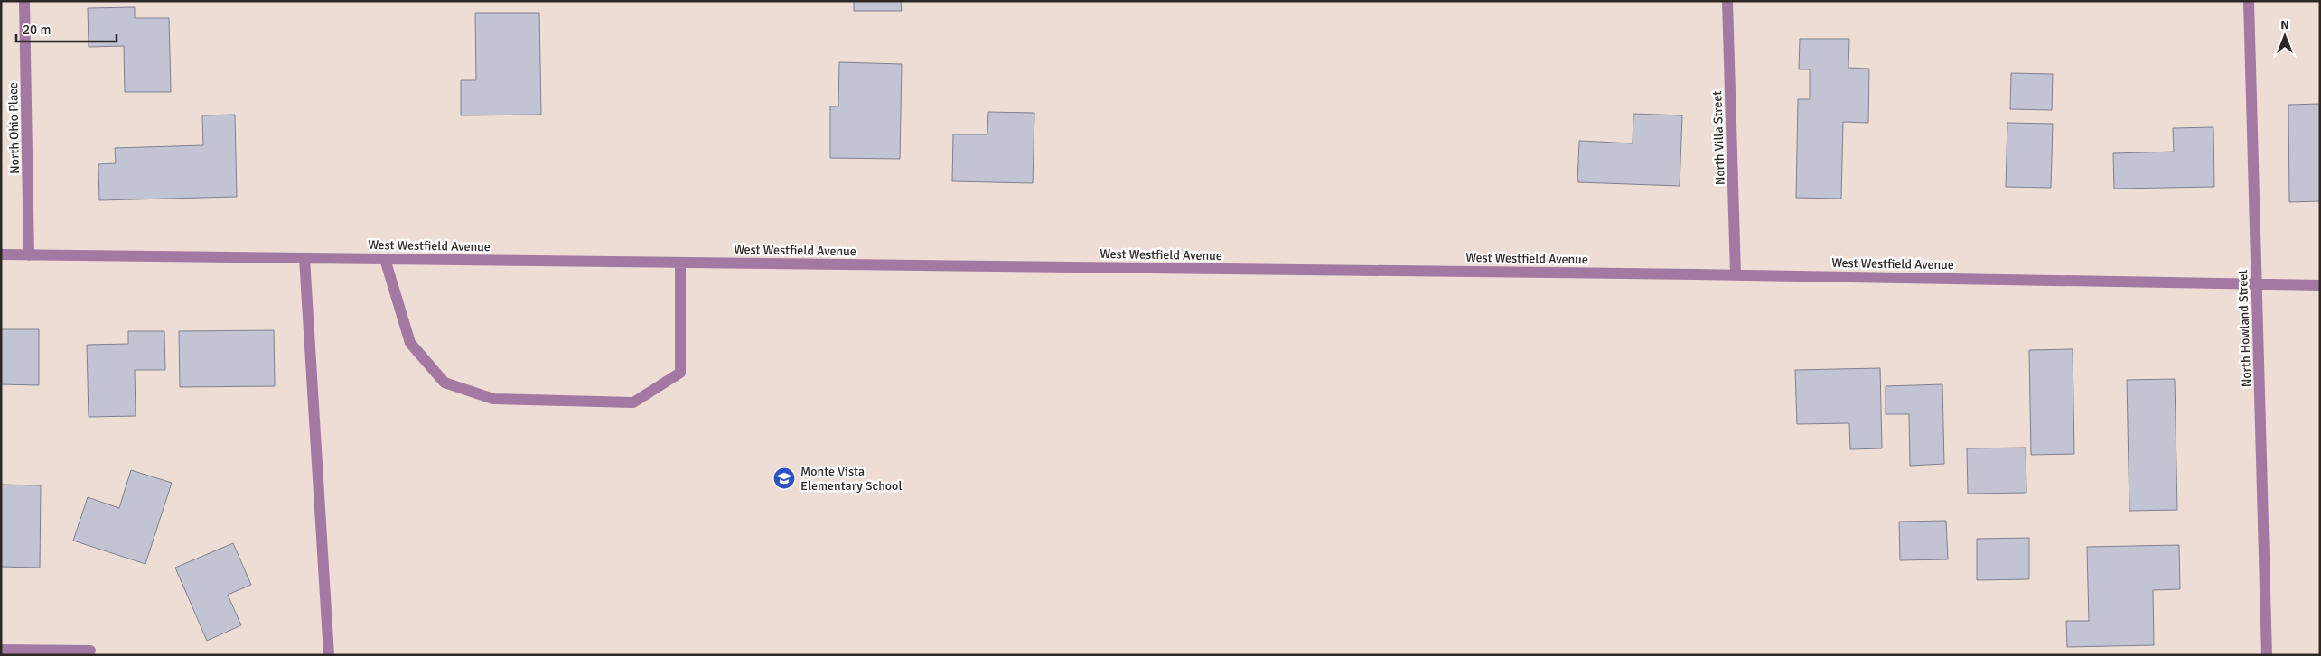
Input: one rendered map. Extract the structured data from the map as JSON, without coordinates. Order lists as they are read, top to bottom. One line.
{"streets":{"street":["North Ohio Place","North Villa Street","West Westfield Avenue","North Howland Street"]},"crossings":[["North Ohio Place","West Westfield Avenue"],["North Villa Street","West Westfield Avenue"],["West Westfield Avenue","North Howland Street"]],"places":{"school or university":["Monte Vista Elementary School"]},"scale_bar":"20 m","north":"top"}
